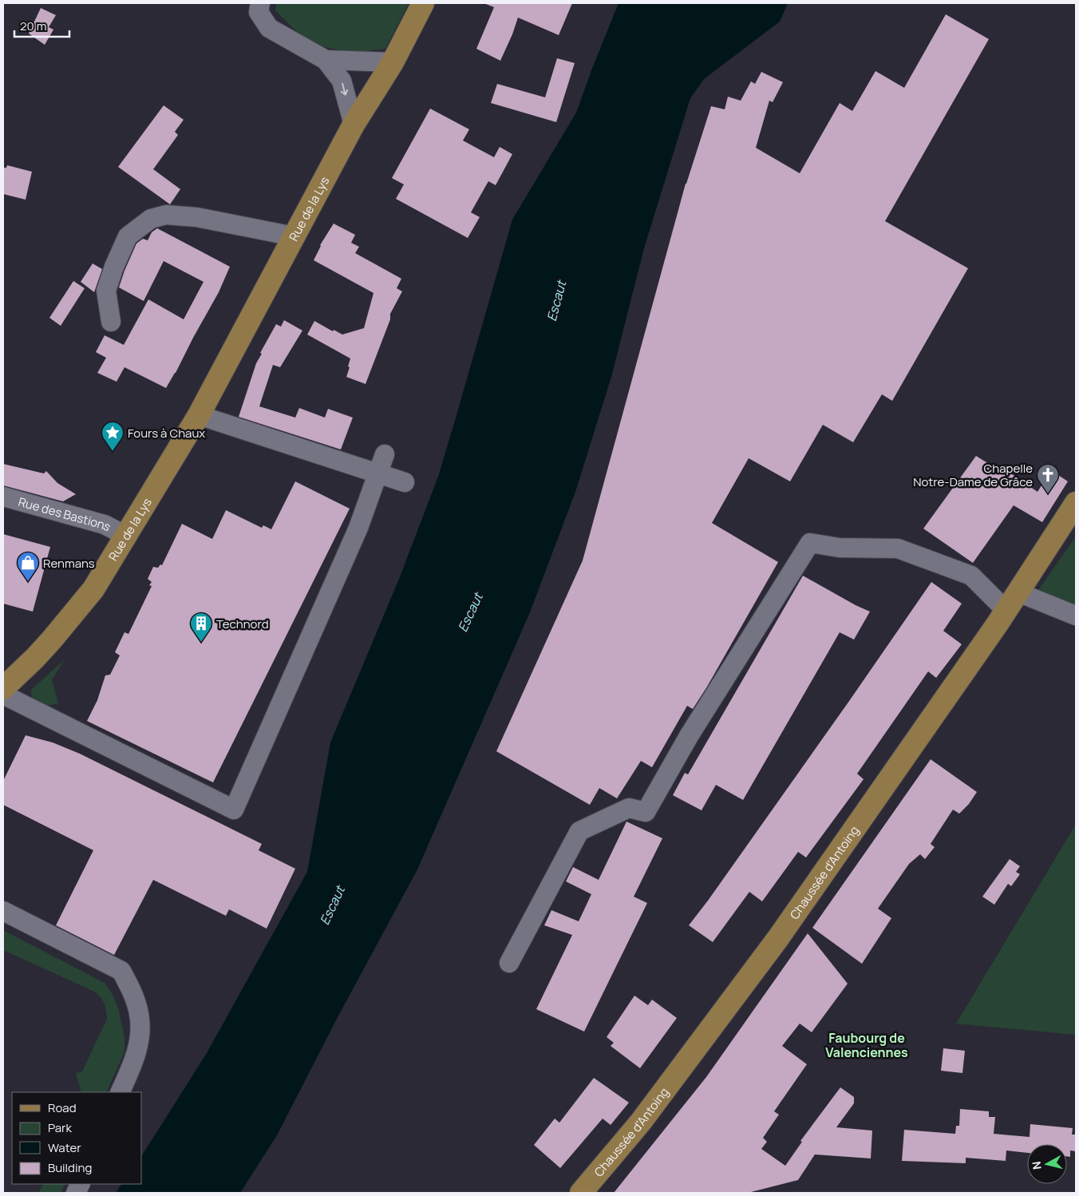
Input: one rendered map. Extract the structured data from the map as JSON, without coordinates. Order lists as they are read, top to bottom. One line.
{"streets":{"main road":["Rue de la Lys","Chaussée d'Antoing"],"street":["Rue des Bastions"]},"crossings":[["Rue de la Lys","Rue des Bastions"]],"districts":["Faubourg de Valenciennes"],"water":["Escaut"],"places":{"place":["Fours à Chaux"],"church":["Chapelle Notre-Dame de Grâce"],"shop":["Renmans"],"building":["Technord"]},"legend":["Road","Park","Water","Building"],"scale_bar":"20 m","north":"left"}
